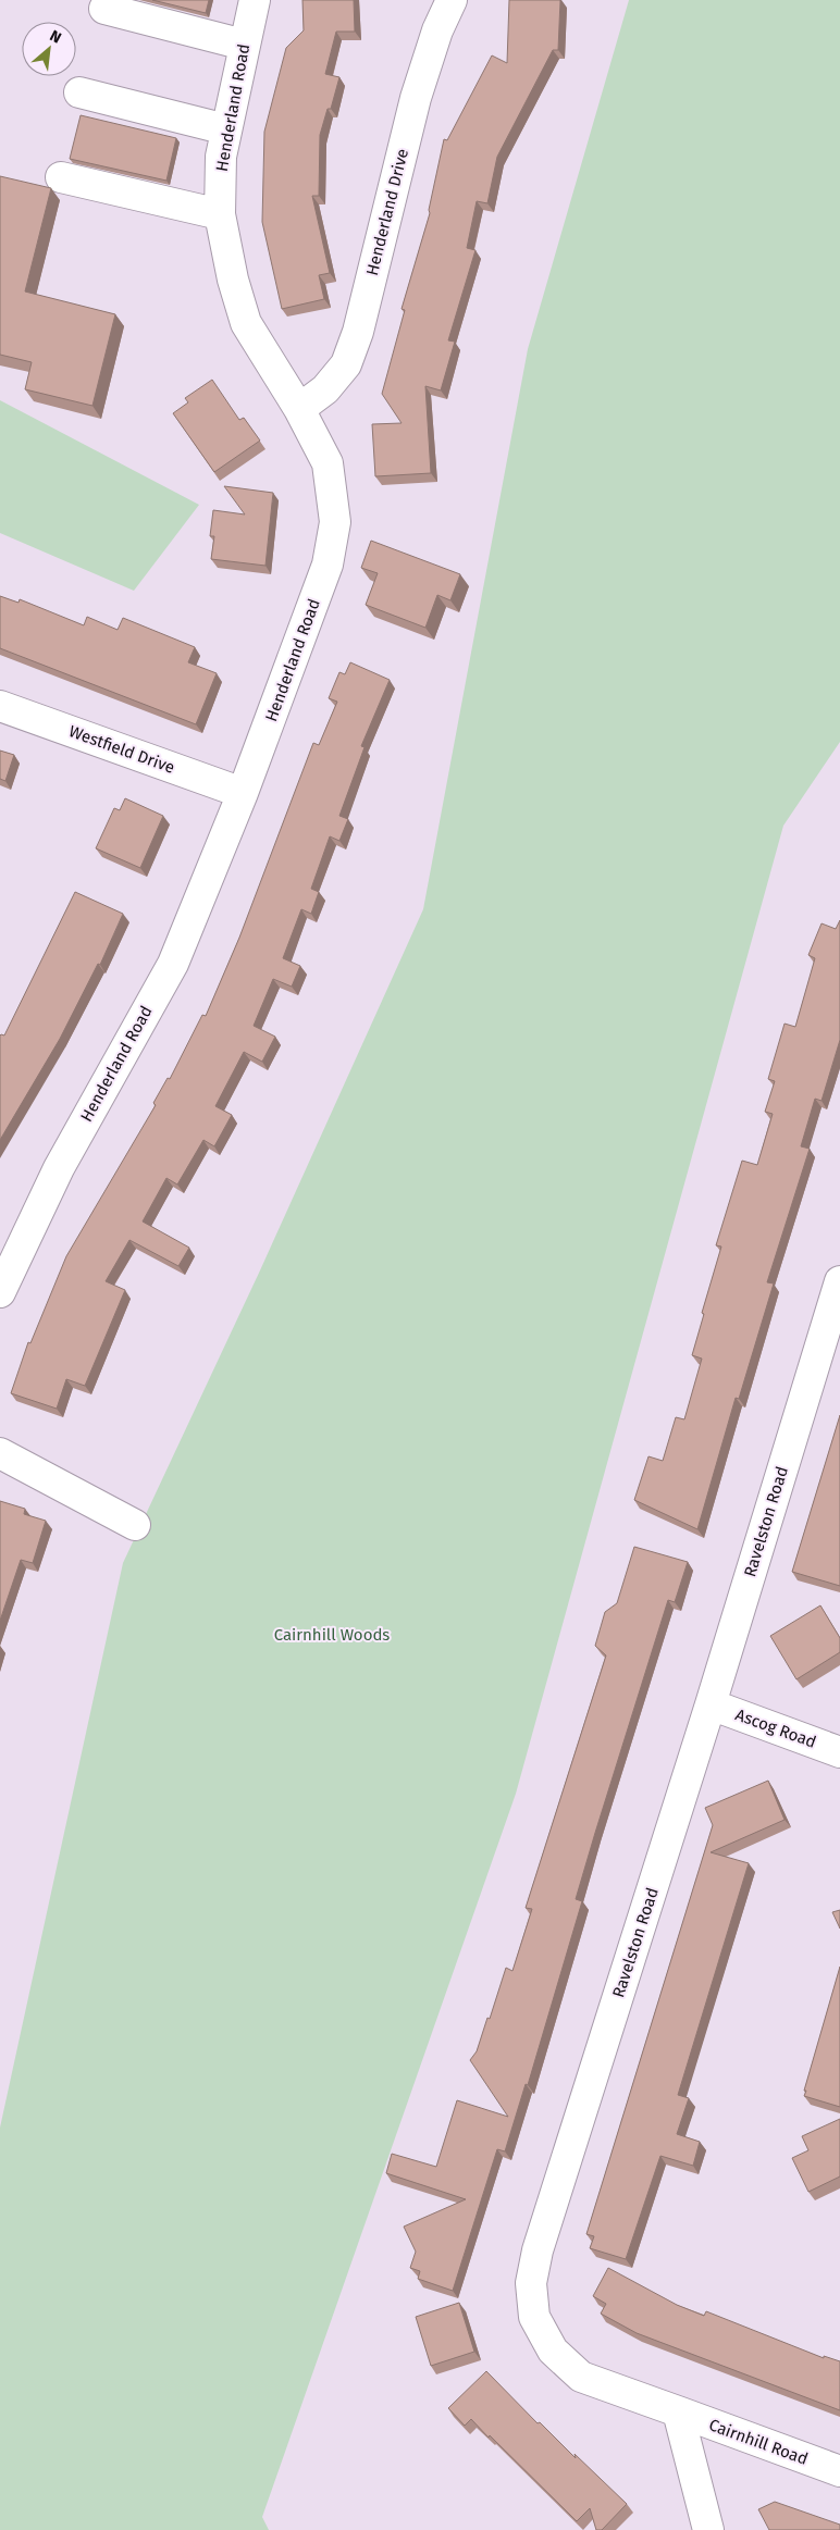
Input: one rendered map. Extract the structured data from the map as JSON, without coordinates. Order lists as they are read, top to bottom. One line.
{"streets":{"street":["Henderland Road","Henderland Drive","Westfield Drive","Ravelston Road","Ascog Road","Cairnhill Road"]},"crossings":[["Henderland Road","Henderland Drive"],["Henderland Road","Westfield Drive"],["Ravelston Road","Ascog Road"],["Ravelston Road","Cairnhill Road"]],"parks":["Cairnhill Woods"],"north":"top right"}
